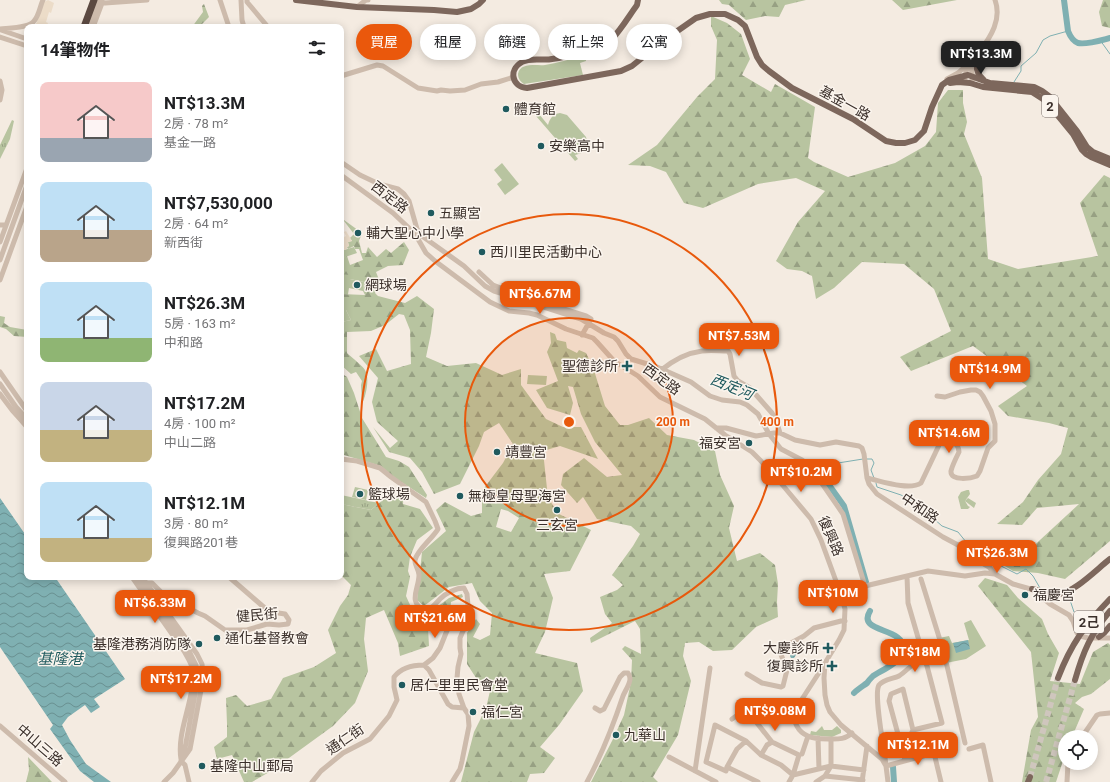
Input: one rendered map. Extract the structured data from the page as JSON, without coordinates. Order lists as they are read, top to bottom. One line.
{"streets":{"main road":["基金一路","2","2己"],"street":["西定路","中和路","復興路","健民街","通仁街","中山三路"]},"crossings":[["基金一路","2"],["西定路","中和路"],["西定路","復興路"],["中和路","復興路"]],"water":["西定河","基隆港"],"places":{"other":["體育館","安樂高中","五顯宮","輔大聖心中小學","西川里民活動中心","網球場","福安宮","靖豐宮","籃球場","無極皇母聖海宮","三玄宮","福慶宮","通化基督教會","基隆港務消防隊","居仁里里民會堂","福仁宮","九華山","基隆中山郵局"],"health":["聖德診所","大慶診所","復興診所"]},"page":{"chip":["買屋","租屋","篩選","新上架","公寓"],"heading":"14筆物件","price":["NT$13.3M","NT$6.67M","NT$7.53M","NT$14.9M","NT$14.6M","NT$10.2M","NT$26.3M","NT$10M","NT$6.33M","NT$21.6M","NT$18M","NT$17.2M","NT$9.08M","NT$12.1M"],"list":[{"name":"NT$13.3M","note":"2房 · 78 m² · 基金一路"},{"name":"NT$7,530,000","note":"2房 · 64 m² · 新西街"},{"name":"NT$26.3M","note":"5房 · 163 m² · 中和路"},{"name":"NT$17.2M","note":"4房 · 100 m² · 中山二路"},{"name":"NT$12.1M","note":"3房 · 80 m² · 復興路201巷"}]},"rings":["200 m","400 m"]}
